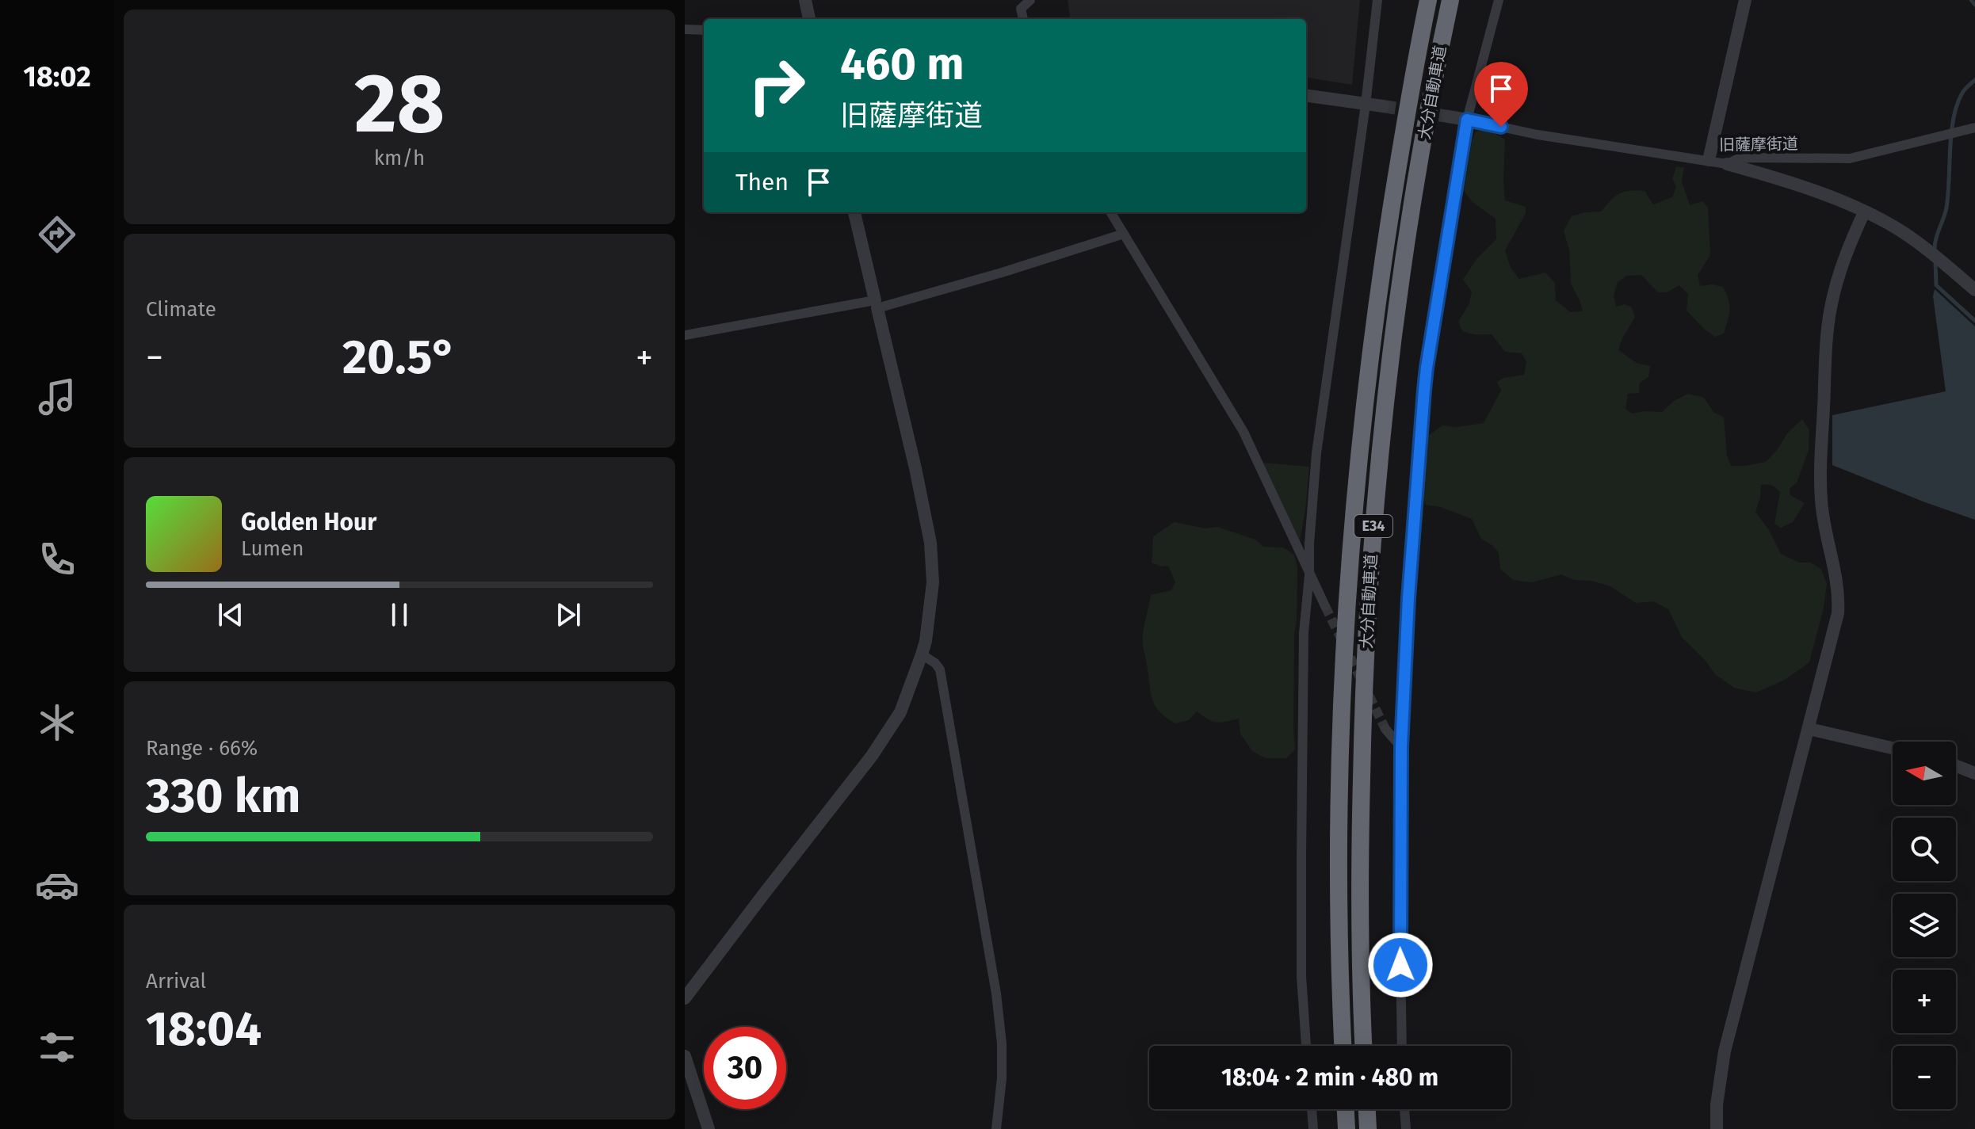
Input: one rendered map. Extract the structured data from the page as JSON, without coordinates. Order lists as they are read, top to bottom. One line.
{"streets":{"highway":["大分自動車道","E34"],"street":["旧薩摩街道"]},"north":"left","page":{"tabs":"18:02","tile":[["28","km/h"],"Climate",["Range · 66%","330 km"],["Arrival","18:04"]],"turn":["460 m","旧薩摩街道"],"then":"Then","heat":["−","20.5°","+"],"song":["Golden Hour","Lumen"],"map_buttons":["+","−"],"limit":"30","trip":"18:04 · 2 min · 480 m"}}
